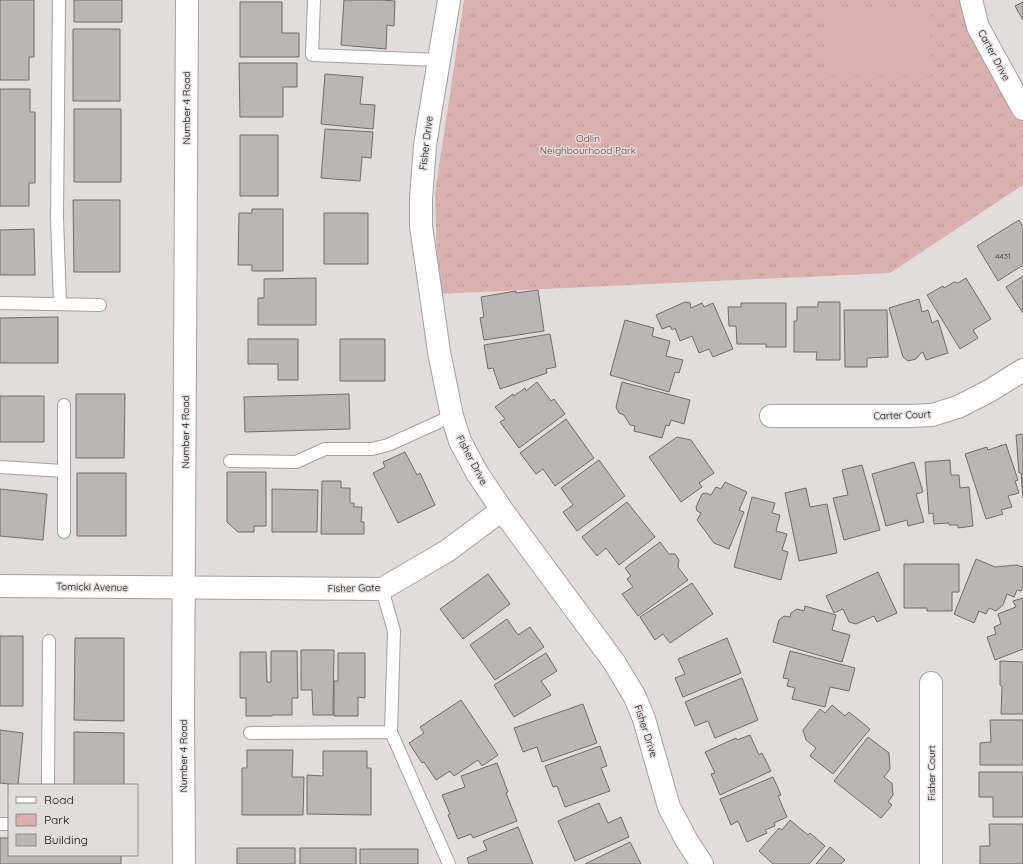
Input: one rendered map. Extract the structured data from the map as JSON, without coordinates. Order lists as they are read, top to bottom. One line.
{"streets":{"street":["Carter Drive","Number 4 Road","Fisher Drive","Carter Court","Tomicki Avenue","Fisher Gate","Fisher Court"]},"crossings":[["Number 4 Road","Tomicki Avenue"],["Number 4 Road","Fisher Gate"],["Fisher Drive","Fisher Gate"],["Tomicki Avenue","Fisher Gate"]],"parks":["Odlin Neighbourhood Park"],"house_numbers":["4431"],"legend":["Road","Park","Building"]}
